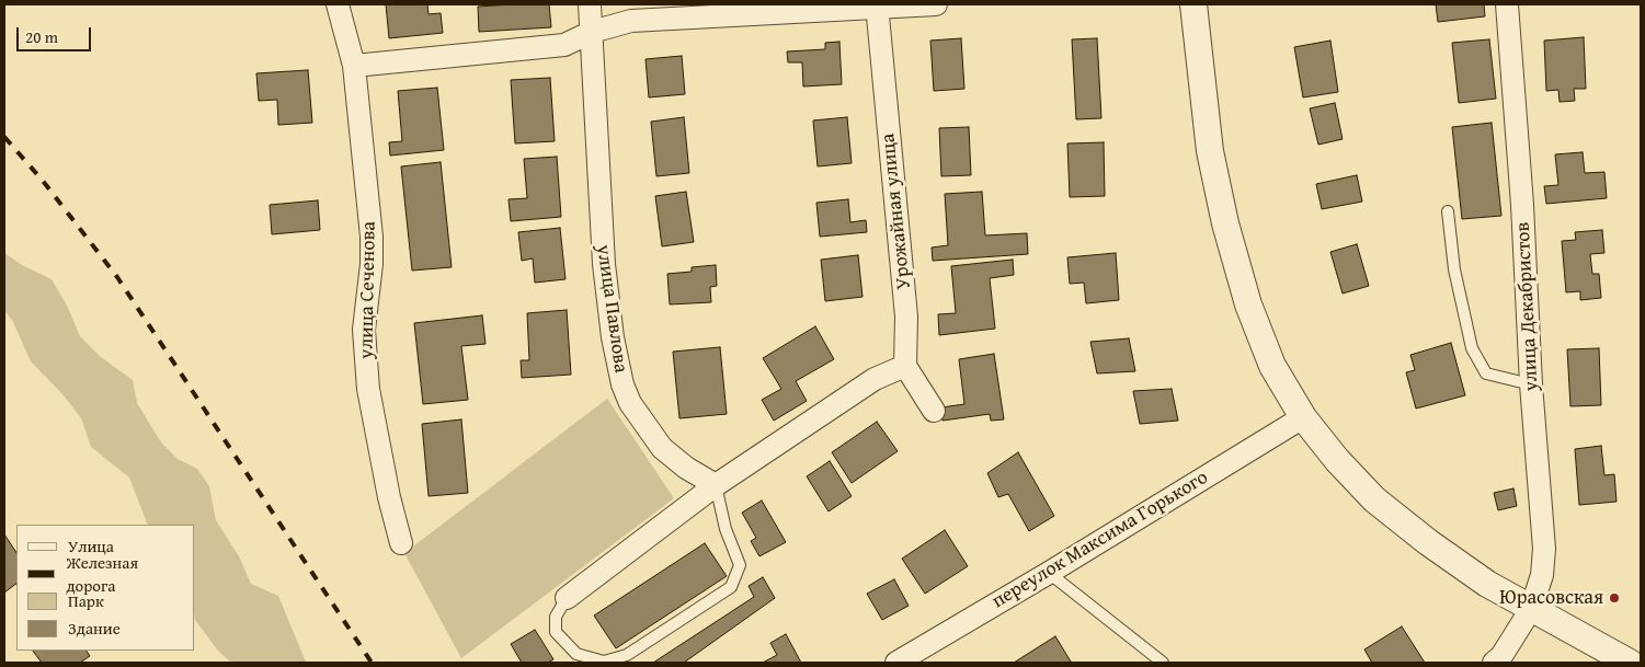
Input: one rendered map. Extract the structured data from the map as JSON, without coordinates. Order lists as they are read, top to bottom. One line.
{"streets":{"street":["Урожайная улица","улица Сеченова","улица Декабристов","улица Павлова","переулок Максима Горького"]},"places":["Юрасовская"],"legend":["Улица","Железная дорога","Парк","Здание"],"scale_bar":"20 m"}
